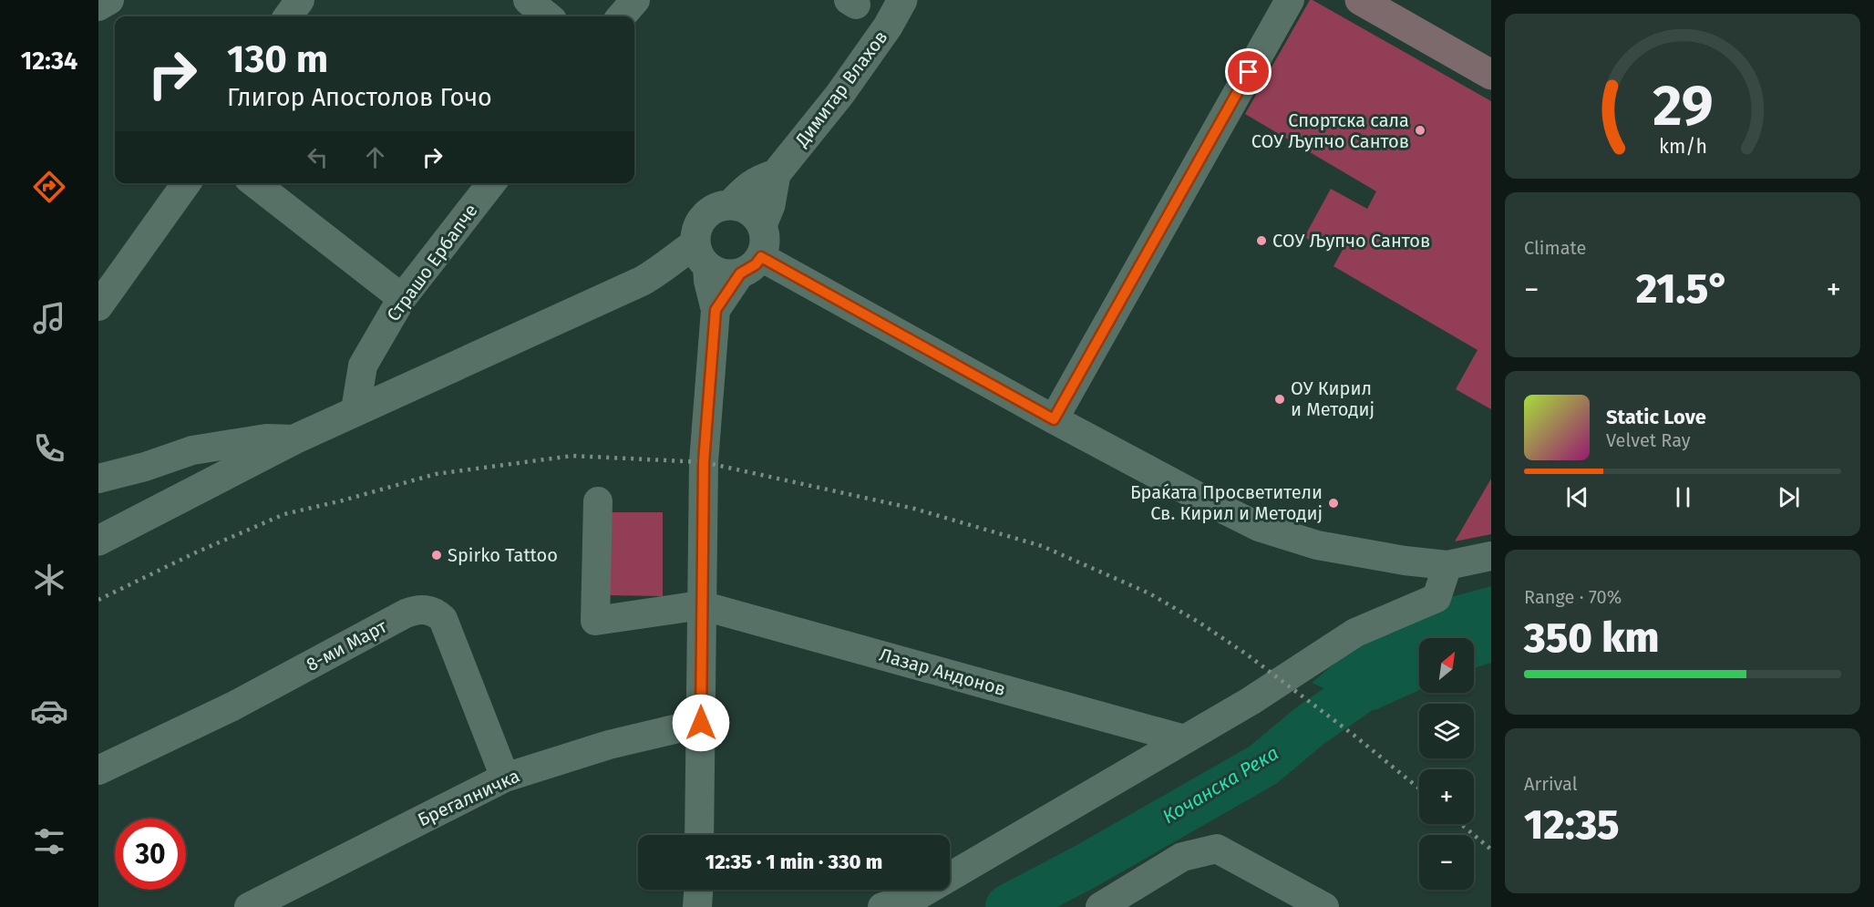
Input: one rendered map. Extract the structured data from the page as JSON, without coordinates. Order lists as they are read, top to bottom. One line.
{"streets":{"street":["Димитар Влахов","Страшо Ербапче","8-ми Март","Лазар Андонов","Брегалничка"]},"crossings":[["8-ми Март","Брегалничка"]],"water":["Кочанска Река"],"places":["Спортска сала СОУ Љупчо Сантов","СОУ Љупчо Сантов","ОУ Кирил и Методиј","Браќата Просветители Св. Кирил и Методиј","Spirko Tattoo"],"north":"top right","page":{"tabs":"12:34","turn":["130 m","Глигор Апостолов Гочо"],"tile":["Climate",["Range · 70%","350 km"],["Arrival","12:35"]],"heat":["−","21.5°","+"],"song":["Static Love","Velvet Ray"],"map_buttons":["+","−"],"limit":"30","trip":"12:35 · 1 min · 330 m","gauge":["29","km/h"]}}
